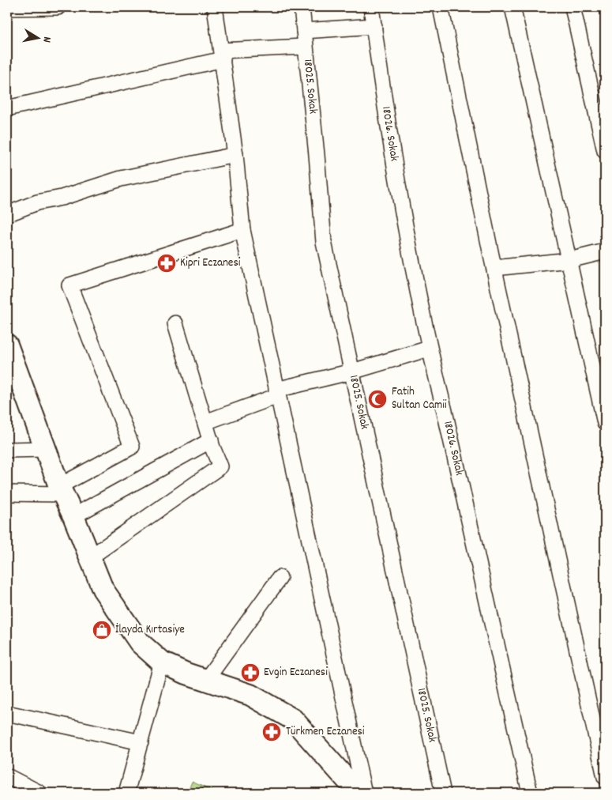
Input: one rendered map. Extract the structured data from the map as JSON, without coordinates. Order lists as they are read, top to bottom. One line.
{"streets":{"street":["18025. Sokak","18026. Sokak"]},"places":{"pharmacy":["Kipri Eczanesi","Evgin Eczanesi","Türkmen Eczanesi"],"mosque":["Fatih Sultan Camii"],"shop":["İlayda Kırtasiye"]},"north":"right"}
